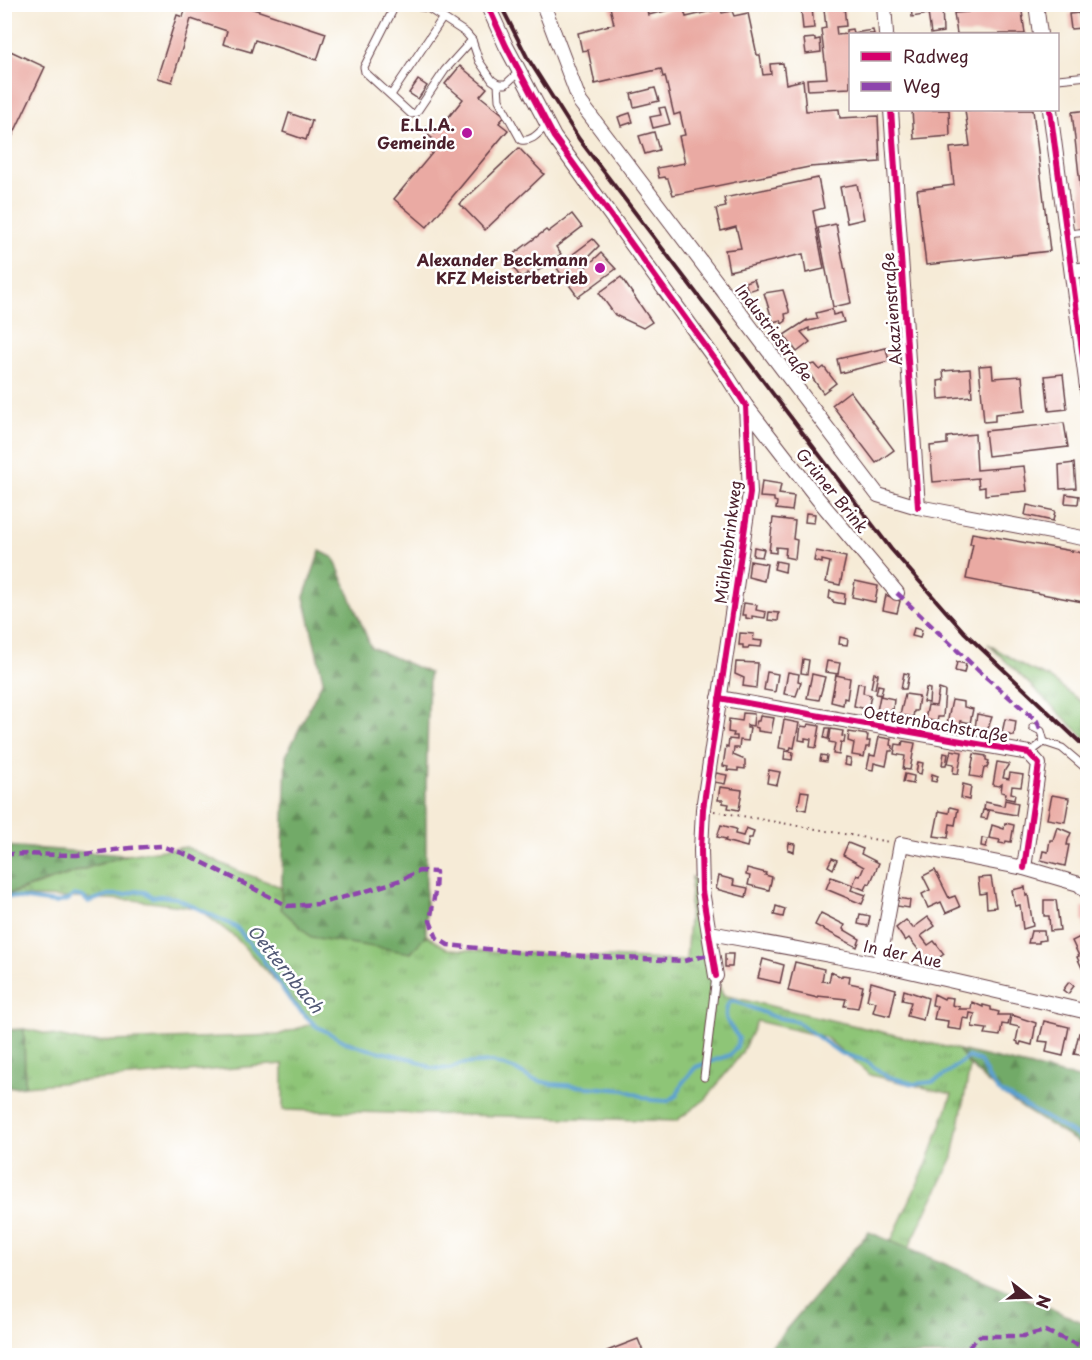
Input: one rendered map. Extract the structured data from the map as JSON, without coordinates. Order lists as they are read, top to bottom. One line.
{"streets":{"street":["Akazienstraße","Industriestraße","Grüner Brink","Mühlenbrinkweg","Oetternbachstraße","In der Aue"]},"crossings":[["Akazienstraße","Industriestraße"],["Grüner Brink","Mühlenbrinkweg"],["Mühlenbrinkweg","Oetternbachstraße"],["Mühlenbrinkweg","In der Aue"]],"water":["Oetternbach"],"places":["E.L.I.A. Gemeinde","Alexander Beckmann KFZ Meisterbetrieb"],"legend":["Radweg","Weg"],"north":"right"}
